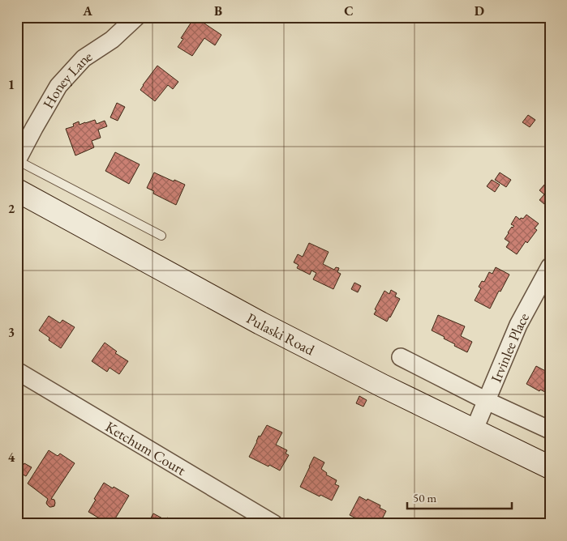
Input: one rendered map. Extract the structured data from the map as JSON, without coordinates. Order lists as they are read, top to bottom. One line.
{"streets":{"main road":["Pulaski Road"],"street":["Honey Lane","Irvinlee Place","Ketchum Court"]},"crossings":[["Pulaski Road","Irvinlee Place"]],"scale_bar":"50 m","grid":{"columns":["A","B","C","D"],"rows":["1","2","3","4"]}}
